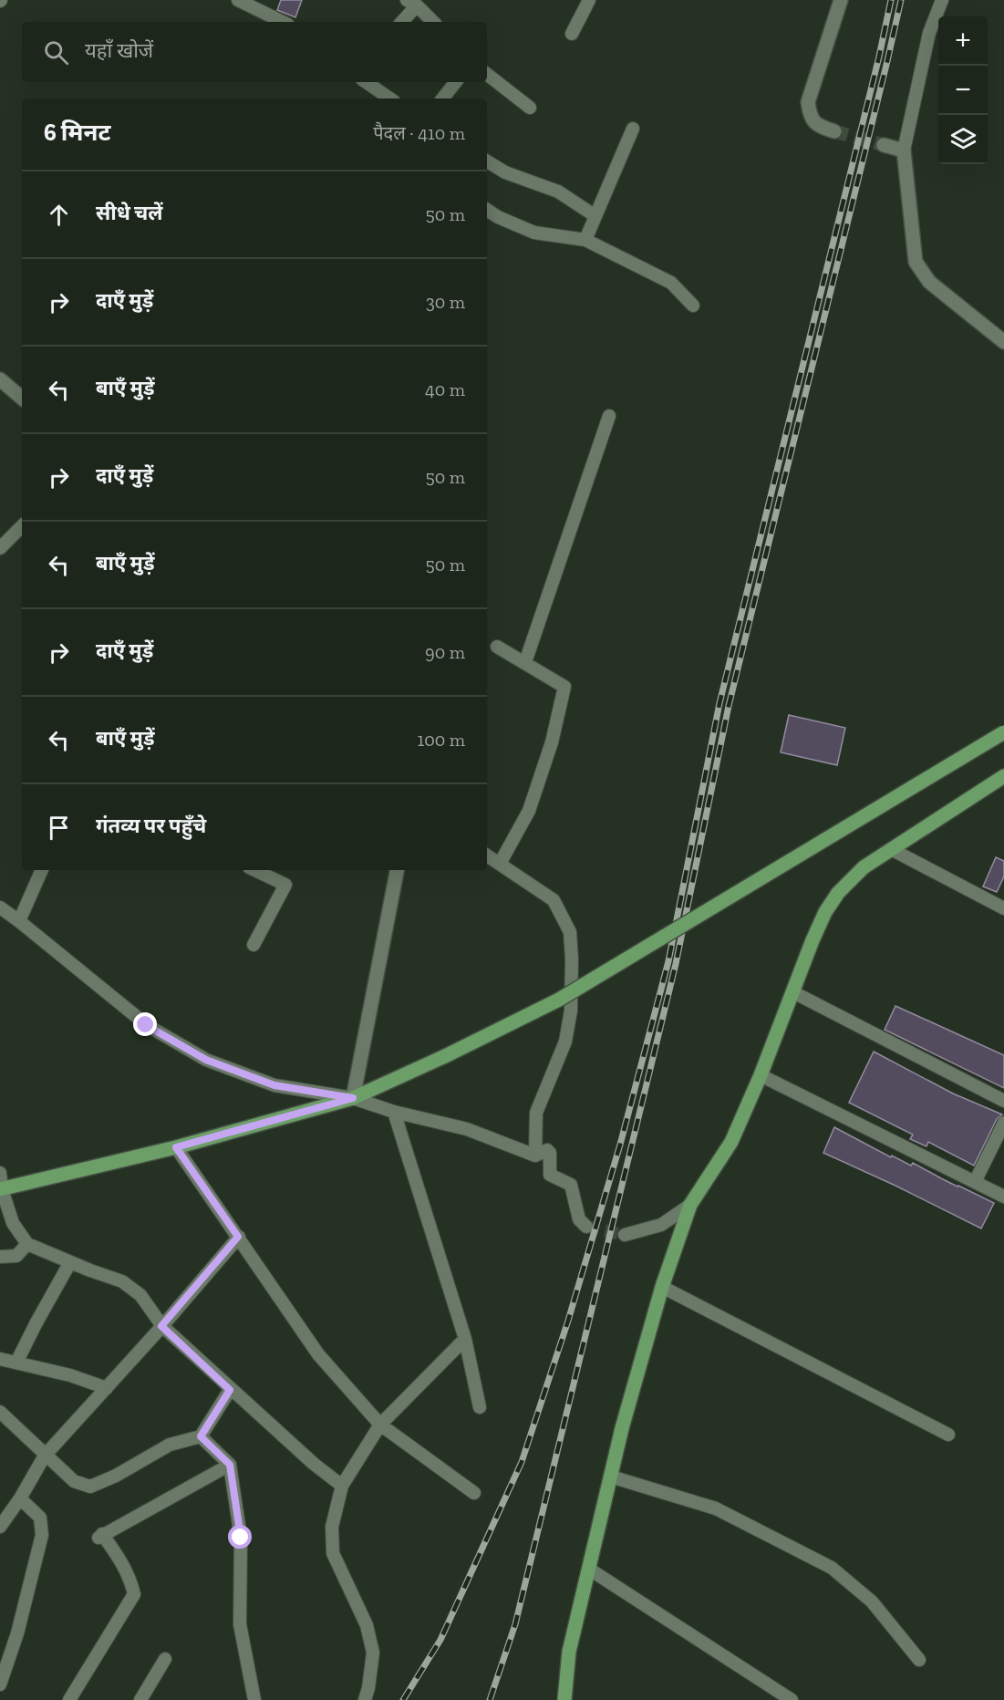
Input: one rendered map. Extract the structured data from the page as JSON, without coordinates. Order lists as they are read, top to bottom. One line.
{"page":{"map_buttons":["+","−"],"search":"यहाँ खोजें","heading":["6 मिनट","पैदल · 410 m"],"list":[["सीधे चलें","50 m"],["दाएँ मुड़ें","30 m"],["बाएँ मुड़ें","40 m"],["दाएँ मुड़ें","50 m"],["बाएँ मुड़ें","50 m"],["दाएँ मुड़ें","90 m"],["बाएँ मुड़ें","100 m"],"गंतव्य पर पहुँचे"]}}
